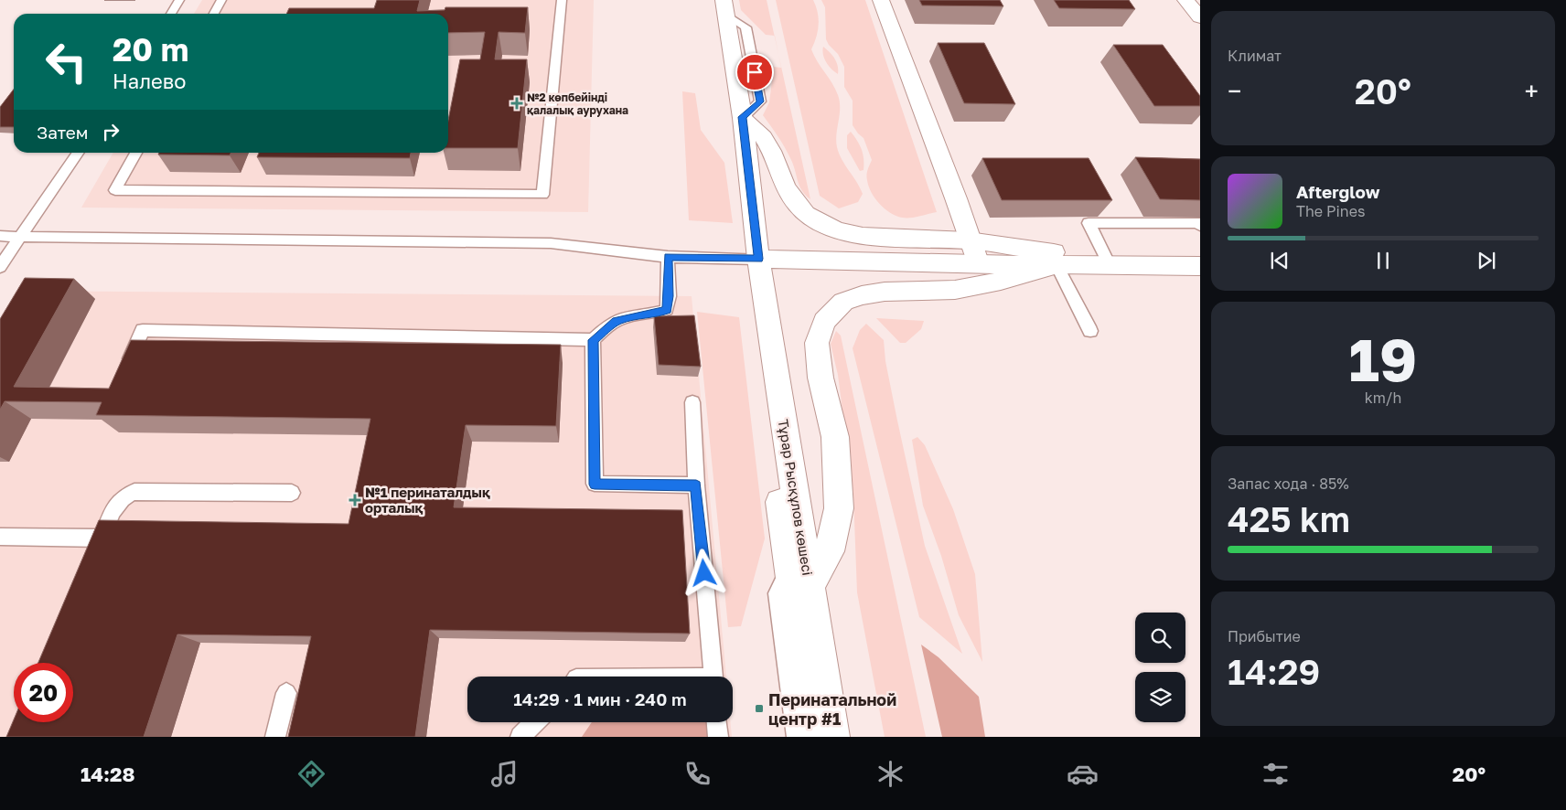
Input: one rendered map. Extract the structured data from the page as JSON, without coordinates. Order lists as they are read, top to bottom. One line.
{"streets":{"street":["Тұрар Рысқұлов көшесі"]},"places":{"health":["№2 көпбейінді қалалық аурухана","№1 перинаталдық орталық"],"transit":["Перинатальной центр #1"]},"page":{"tile":["Климат",["19","km/h"],["Запас хода · 85%","425 km"],["Прибытие","14:29"]],"turn":["20 m","Налево"],"heat":["−","20°","+"],"then":"Затем","song":["Afterglow","The Pines"],"limit":"20","trip":"14:29 · 1 мин · 240 m","tabs":["14:28","20°"]}}
